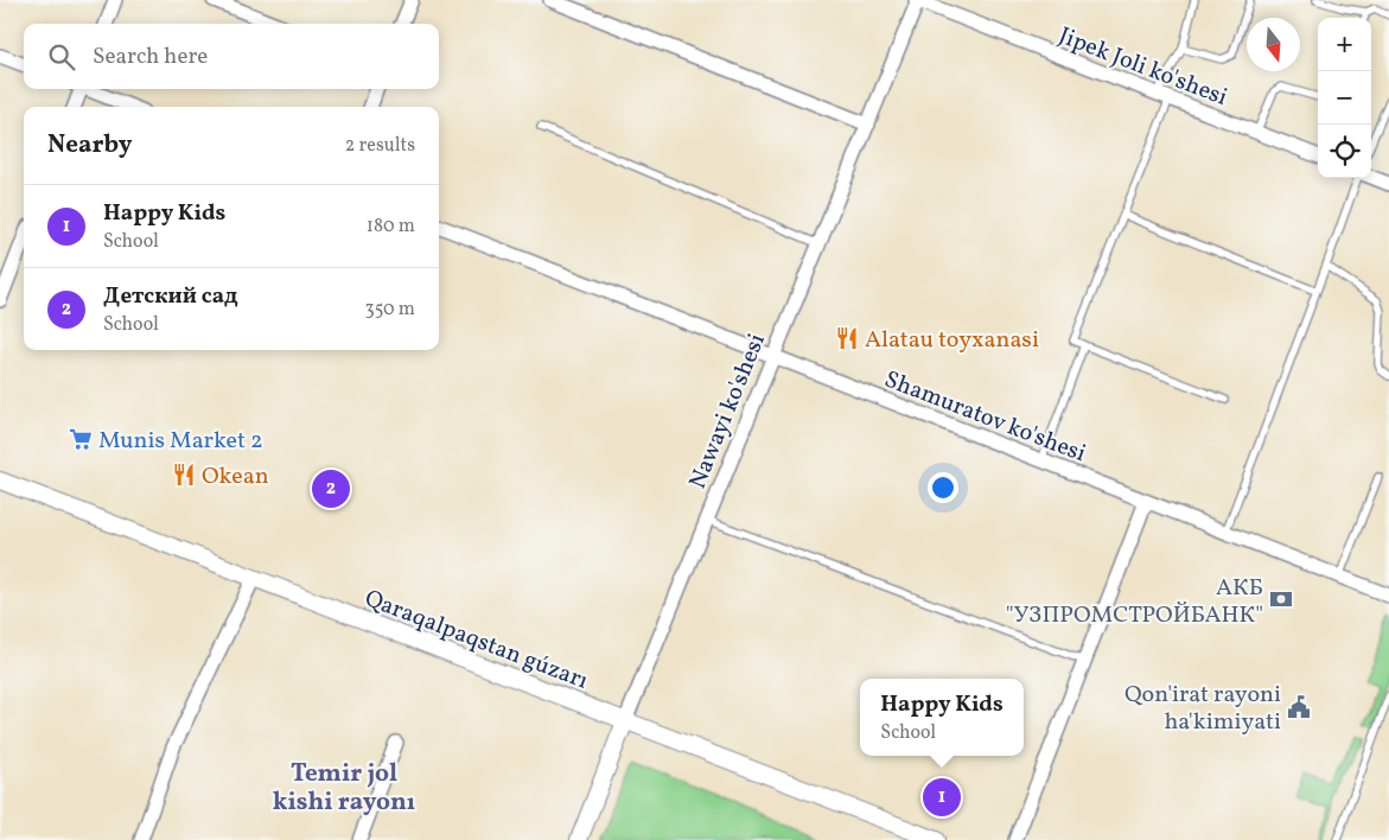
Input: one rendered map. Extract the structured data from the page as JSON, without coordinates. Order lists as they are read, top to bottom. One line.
{"streets":{"street":["Jipek Joli ko'shesi","Nawayi ko'shesi","Shamuratov ko'shesi","Qaraqalpaqstan gúzarı"]},"crossings":[["Jipek Joli ko'shesi","Nawayi ko'shesi"],["Nawayi ko'shesi","Shamuratov ko'shesi"],["Nawayi ko'shesi","Qaraqalpaqstan gúzarı"]],"districts":["Temir jol kishi rayonı"],"places":{"restaurant":["Alatau toyxanasi","Okean"],"supermarket":["Munis Market 2"],"bank":["АКБ \"УЗПРОМСТРОЙБАНК\""],"public building":["Qon'irat rayoni ha'kimiyati"]},"north":"bottom","page":{"map_buttons":["+","−"],"search":"Search here","heading":["Nearby","2 results"],"list":[{"mark":"1","name":"Happy Kids","note":"School","value":"180 m"},{"mark":"2","name":"Детский сад","note":"School","value":"350 m"}],"pins":["2","1"],"popup":["Happy Kids","School"]}}
